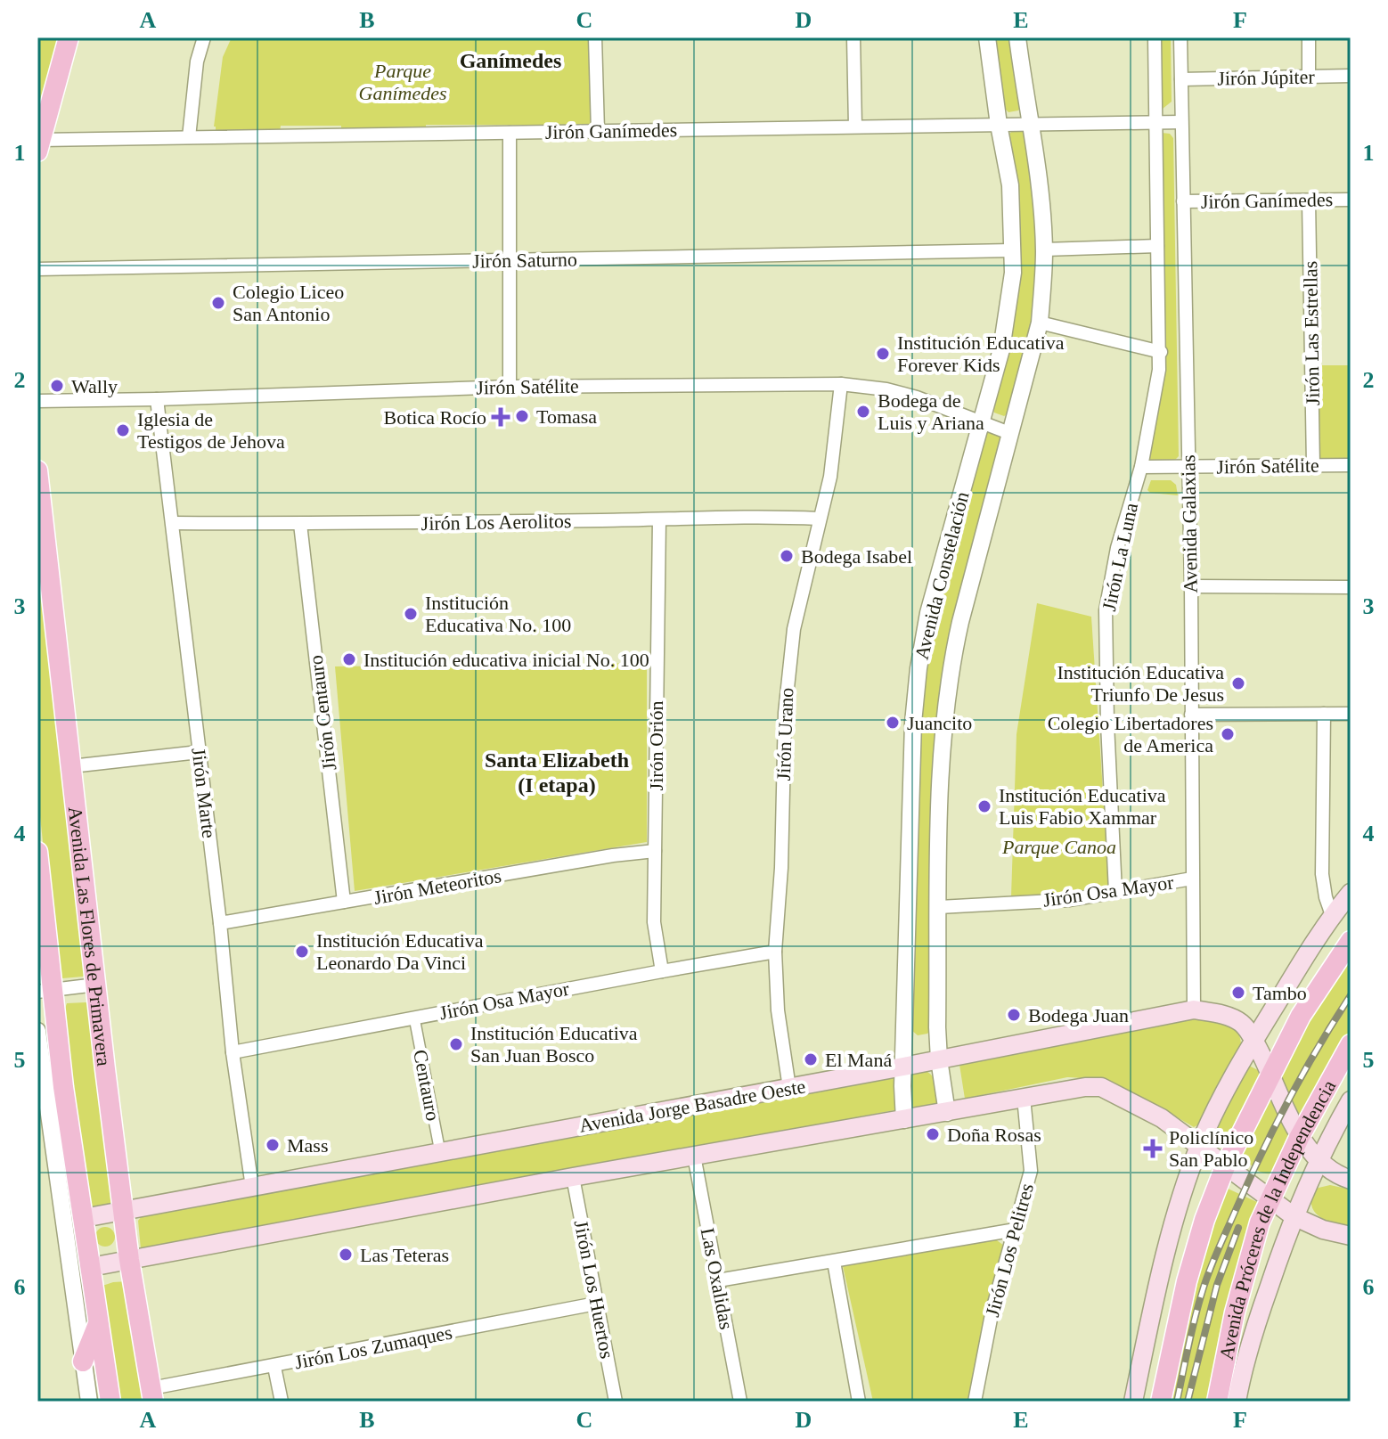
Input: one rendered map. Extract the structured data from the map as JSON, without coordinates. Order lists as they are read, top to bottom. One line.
{"streets":{"main road":["Avenida Las Flores de Primavera","Avenida Jorge Basadre Oeste","Avenida Próceres de la Independencia"],"street":["Jirón Júpiter","Jirón Ganímedes","Jirón Saturno","Jirón Las Estrellas","Jirón Satélite","Jirón Los Aerolitos","Avenida Galaxias","Jirón La Luna","Avenida Constelación","Jirón Centauro","Jirón Urano","Jirón Orión","Jirón Marte","Jirón Meteoritos","Jirón Osa Mayor","Centauro","Jirón Los Pelitres","Las Oxalidas","Jirón Los Huertos","Jirón Los Zumaques"]},"crossings":[["Jirón Júpiter","Avenida Galaxias"],["Jirón Ganímedes","Jirón Las Estrellas"],["Jirón Ganímedes","Avenida Galaxias"],["Jirón Ganímedes","Avenida Constelación"],["Jirón Saturno","Avenida Constelación"],["Jirón Las Estrellas","Jirón Satélite"],["Jirón Satélite","Avenida Galaxias"],["Jirón Satélite","Jirón La Luna"],["Jirón Satélite","Avenida Constelación"],["Jirón Satélite","Jirón Urano"],["Jirón Satélite","Jirón Marte"],["Jirón Los Aerolitos","Jirón Centauro"],["Jirón Los Aerolitos","Jirón Urano"],["Jirón Los Aerolitos","Jirón Orión"],["Jirón Los Aerolitos","Jirón Marte"],["Avenida Galaxias","Jirón Osa Mayor"],["Avenida Galaxias","Avenida Jorge Basadre Oeste"],["Jirón La Luna","Jirón Osa Mayor"],["Avenida Constelación","Jirón Osa Mayor"],["Avenida Constelación","Avenida Jorge Basadre Oeste"],["Jirón Centauro","Jirón Meteoritos"],["Jirón Urano","Jirón Osa Mayor"],["Jirón Urano","Avenida Jorge Basadre Oeste"],["Jirón Orión","Jirón Meteoritos"],["Jirón Orión","Jirón Osa Mayor"],["Jirón Marte","Jirón Meteoritos"],["Jirón Marte","Jirón Osa Mayor"],["Jirón Marte","Avenida Jorge Basadre Oeste"],["Jirón Osa Mayor","Centauro"],["Avenida Las Flores de Primavera","Avenida Jorge Basadre Oeste"],["Avenida Las Flores de Primavera","Jirón Los Zumaques"],["Centauro","Avenida Jorge Basadre Oeste"],["Avenida Jorge Basadre Oeste","Avenida Próceres de la Independencia"],["Jirón Los Huertos","Jirón Los Zumaques"]],"districts":["Ganímedes","Santa Elizabeth (I etapa)"],"parks":["Parque Ganímedes","Parque Canoa"],"places":{"other":["Colegio Liceo San Antonio","Institución Educativa Forever Kids","Wally","Bodega de Luis y Ariana","Tomasa","Iglesia de Testigos de Jehova","Bodega Isabel","Institución Educativa No. 100","Institución educativa inicial No. 100","Institución Educativa Triunfo De Jesus","Juancito","Colegio Libertadores de America","Institución Educativa Luis Fabio Xammar","Institución Educativa Leonardo Da Vinci","Tambo","Bodega Juan","Institución Educativa San Juan Bosco","El Maná","Doña Rosas","Mass","Las Teteras"],"health":["Botica Rocío","Policlínico San Pablo"]},"grid":{"columns":["A","B","C","D","E","F"],"rows":["1","2","3","4","5","6"]}}
